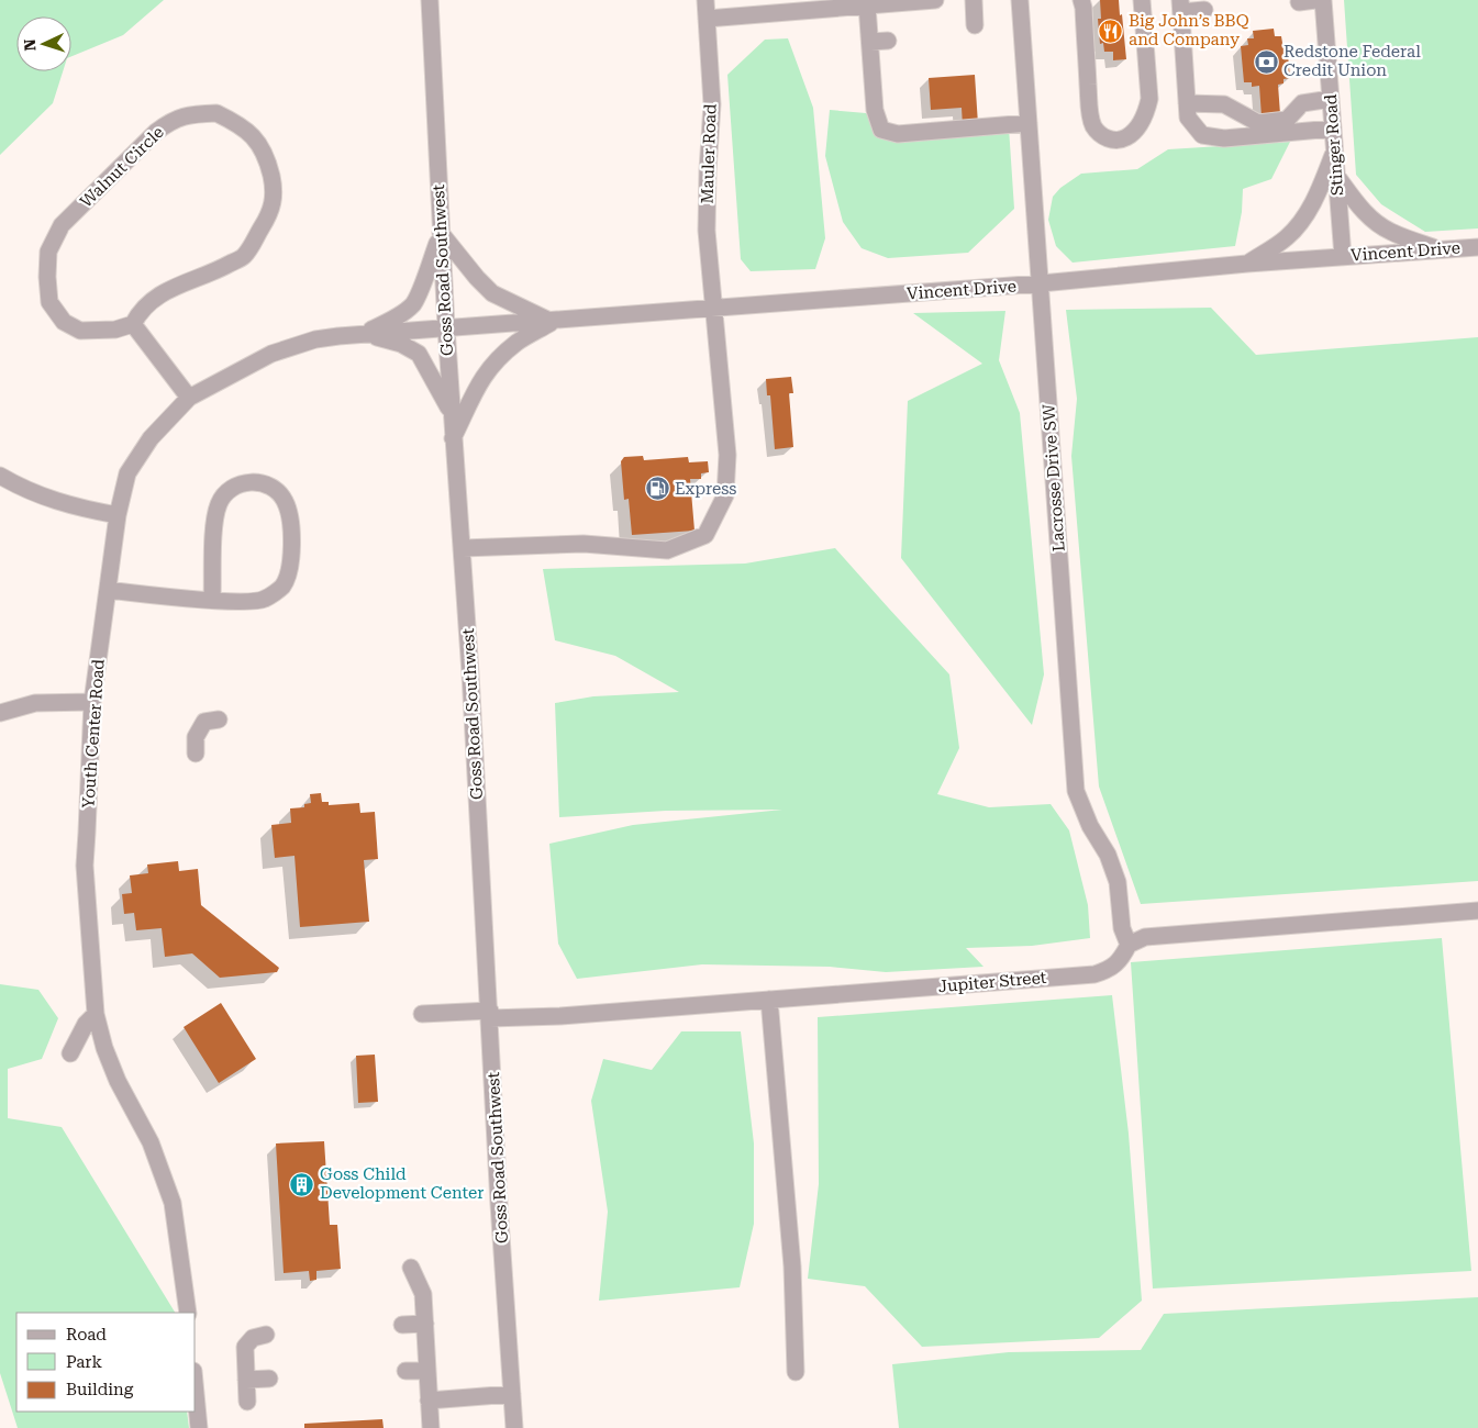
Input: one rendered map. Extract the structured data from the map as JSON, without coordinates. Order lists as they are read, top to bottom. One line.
{"streets":{"street":["Stinger Road","Mauler Road","Walnut Circle","Vincent Drive","Goss Road Southwest","Lacrosse Drive SW","Youth Center Road","Jupiter Street"]},"crossings":[["Stinger Road","Vincent Drive"],["Mauler Road","Vincent Drive"],["Mauler Road","Goss Road Southwest"],["Vincent Drive","Goss Road Southwest"],["Vincent Drive","Lacrosse Drive SW"],["Vincent Drive","Youth Center Road"],["Goss Road Southwest","Youth Center Road"],["Goss Road Southwest","Jupiter Street"],["Lacrosse Drive SW","Jupiter Street"]],"places":{"restaurant":["Big John’s BBQ and Company"],"bank":["Redstone Federal Credit Union"],"fuel station":["Express"],"building":["Goss Child Development Center"]},"legend":["Road","Park","Building"],"north":"left"}
